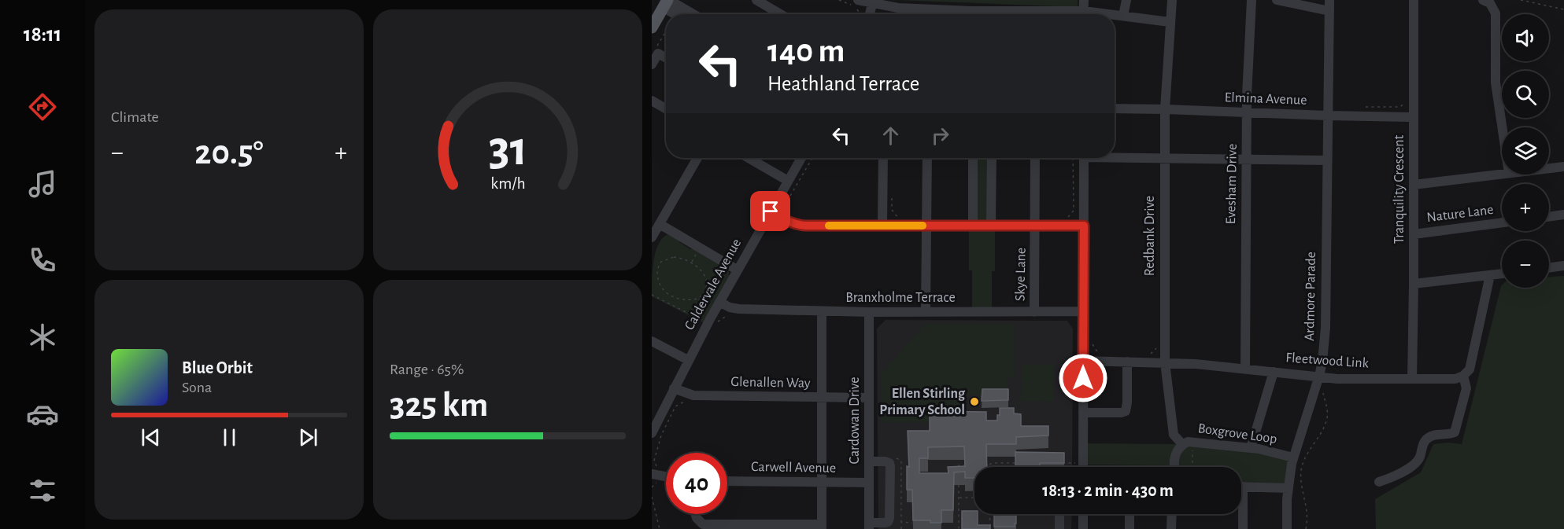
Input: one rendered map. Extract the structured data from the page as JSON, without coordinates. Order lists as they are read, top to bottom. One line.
{"streets":{"street":["Elmina Avenue","Evesham Drive","Tranquility Crescent","Nature Lane","Redbank Drive","Skye Lane","Caldervale Avenue","Ardmore Parade","Branxholme Terrace","Fleetwood Link","Glenallen Way","Cardowan Drive","Boxgrove Loop","Carwell Avenue"]},"crossings":[["Elmina Avenue","Evesham Drive"],["Elmina Avenue","Tranquility Crescent"],["Elmina Avenue","Redbank Drive"],["Elmina Avenue","Ardmore Parade"],["Evesham Drive","Fleetwood Link"],["Tranquility Crescent","Nature Lane"],["Tranquility Crescent","Fleetwood Link"],["Redbank Drive","Fleetwood Link"],["Redbank Drive","Boxgrove Loop"],["Skye Lane","Branxholme Terrace"],["Caldervale Avenue","Branxholme Terrace"],["Caldervale Avenue","Glenallen Way"],["Ardmore Parade","Fleetwood Link"],["Ardmore Parade","Boxgrove Loop"],["Branxholme Terrace","Cardowan Drive"],["Glenallen Way","Cardowan Drive"],["Cardowan Drive","Carwell Avenue"]],"places":["Ellen Stirling Primary School"],"page":{"tabs":"18:11","tile":["Climate",["Range · 65%","325 km"]],"map_buttons":["+","−"],"turn":["140 m","Heathland Terrace"],"heat":["−","20.5°","+"],"song":["Blue Orbit","Sona"],"limit":"40","trip":"18:13 · 2 min · 430 m","gauge":["31","km/h"]}}
